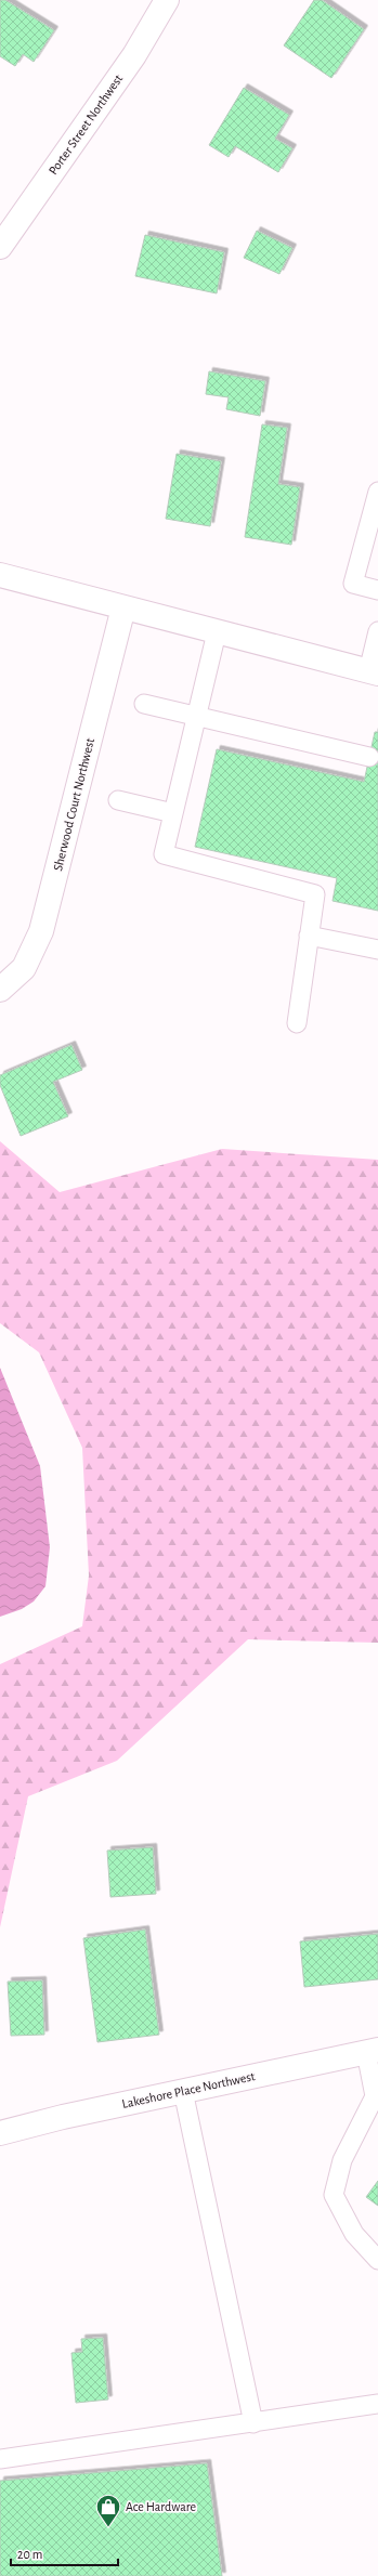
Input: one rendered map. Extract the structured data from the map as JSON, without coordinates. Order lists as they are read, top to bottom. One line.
{"streets":{"street":["Porter Street Northwest","Sherwood Court Northwest","Lakeshore Place Northwest"]},"places":{"shop":["Ace Hardware"]},"scale_bar":"20 m"}
